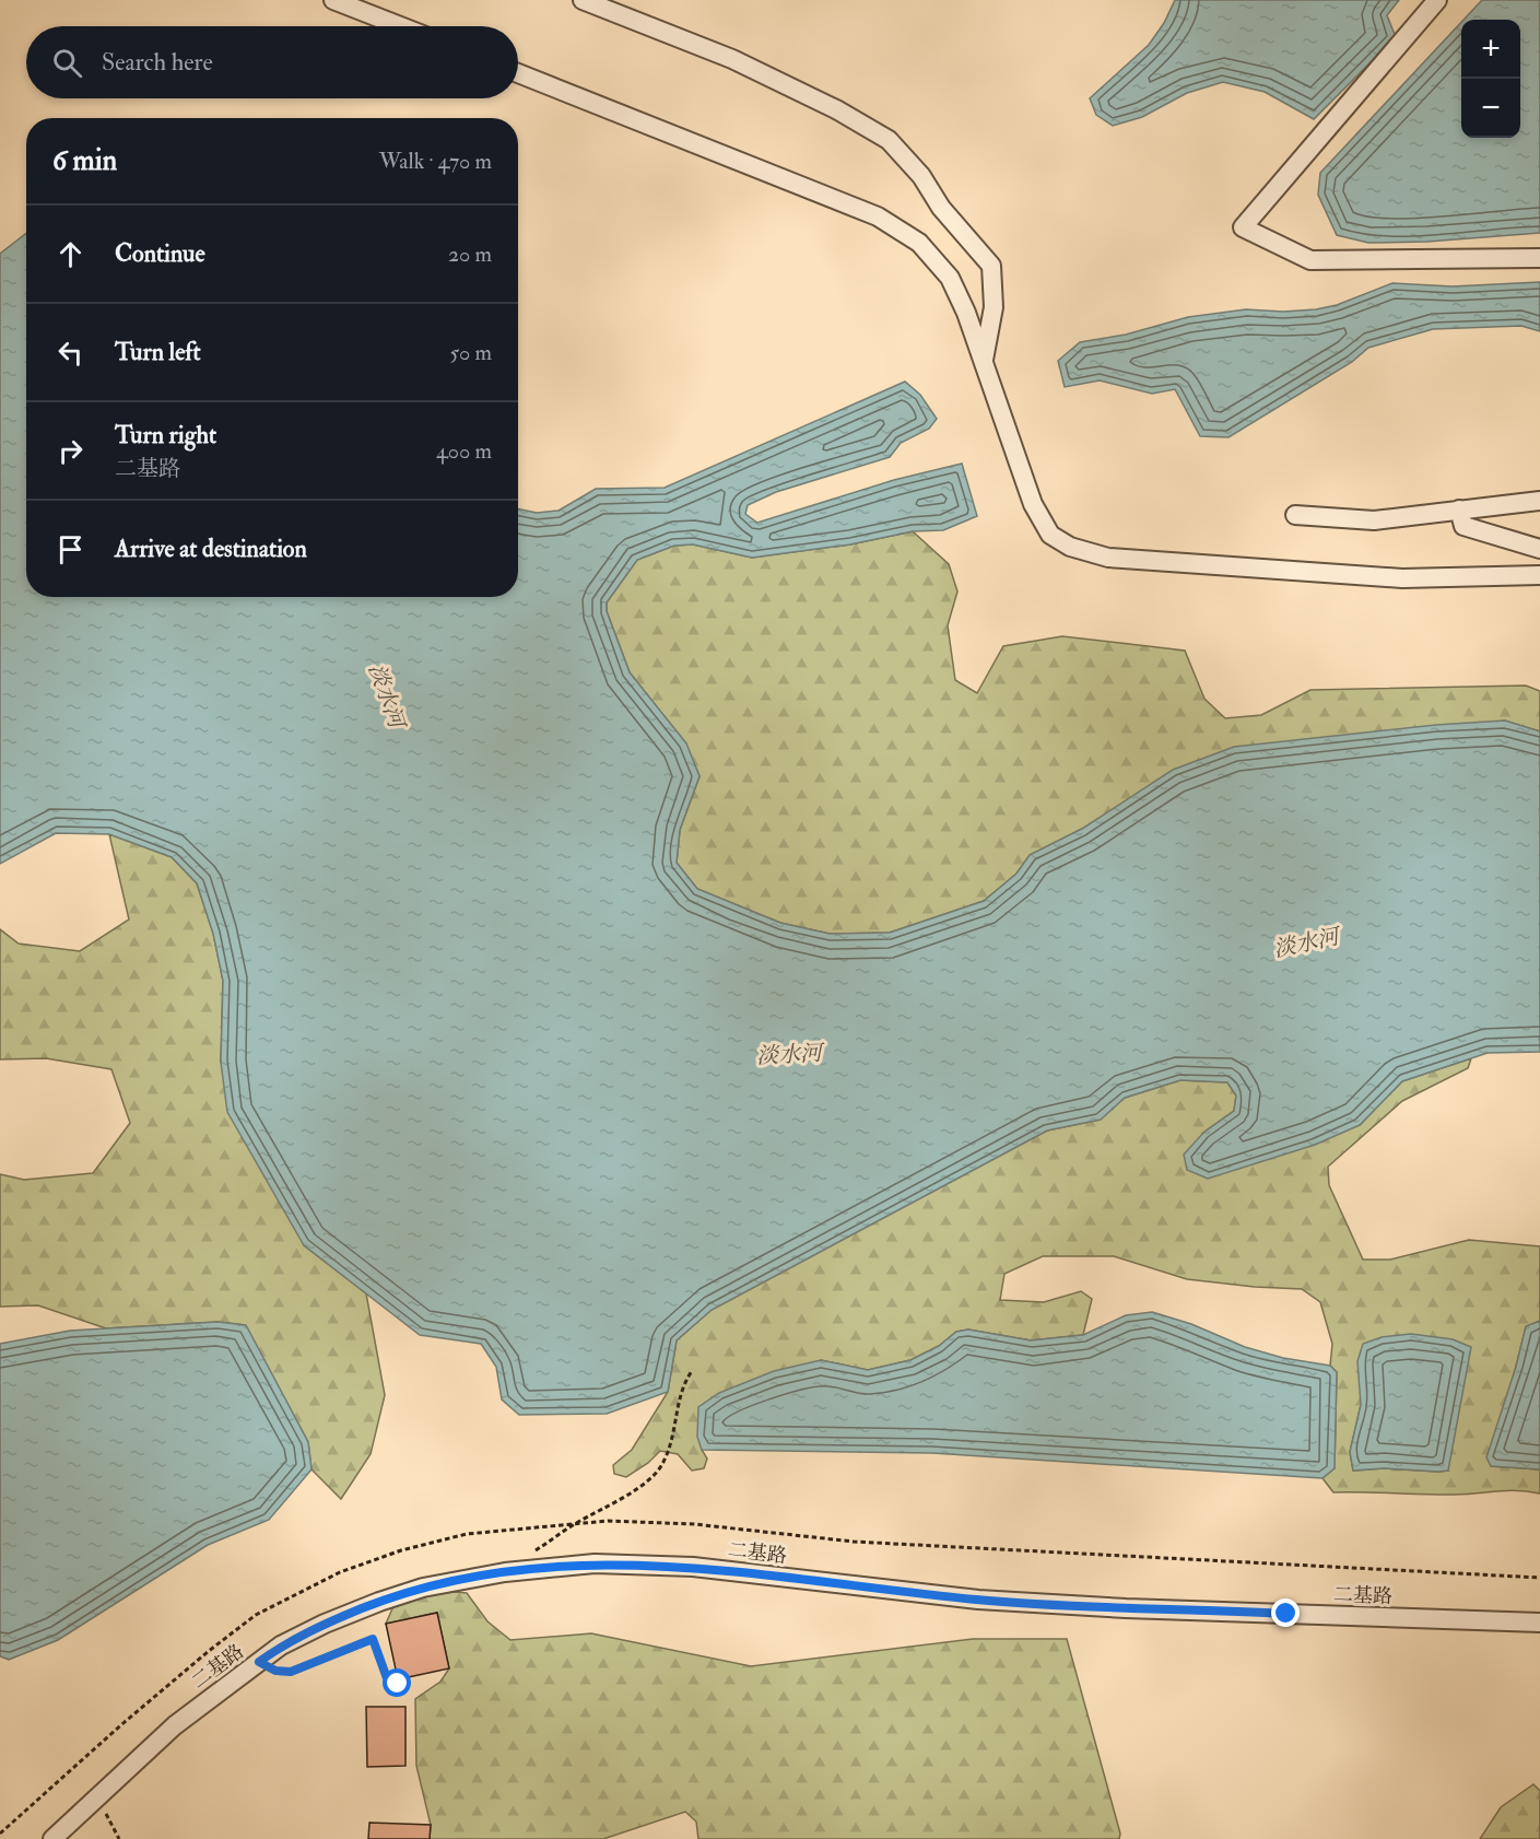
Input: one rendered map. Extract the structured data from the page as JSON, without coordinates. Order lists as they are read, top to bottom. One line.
{"streets":{"street":["二基路"]},"water":["淡水河"],"page":{"map_buttons":["+","−"],"search":"Search here","heading":["6 min","Walk · 470 m"],"list":[["Continue","20 m"],["Turn left","50 m"],["Turn right","二基路","400 m"],"Arrive at destination"]}}
